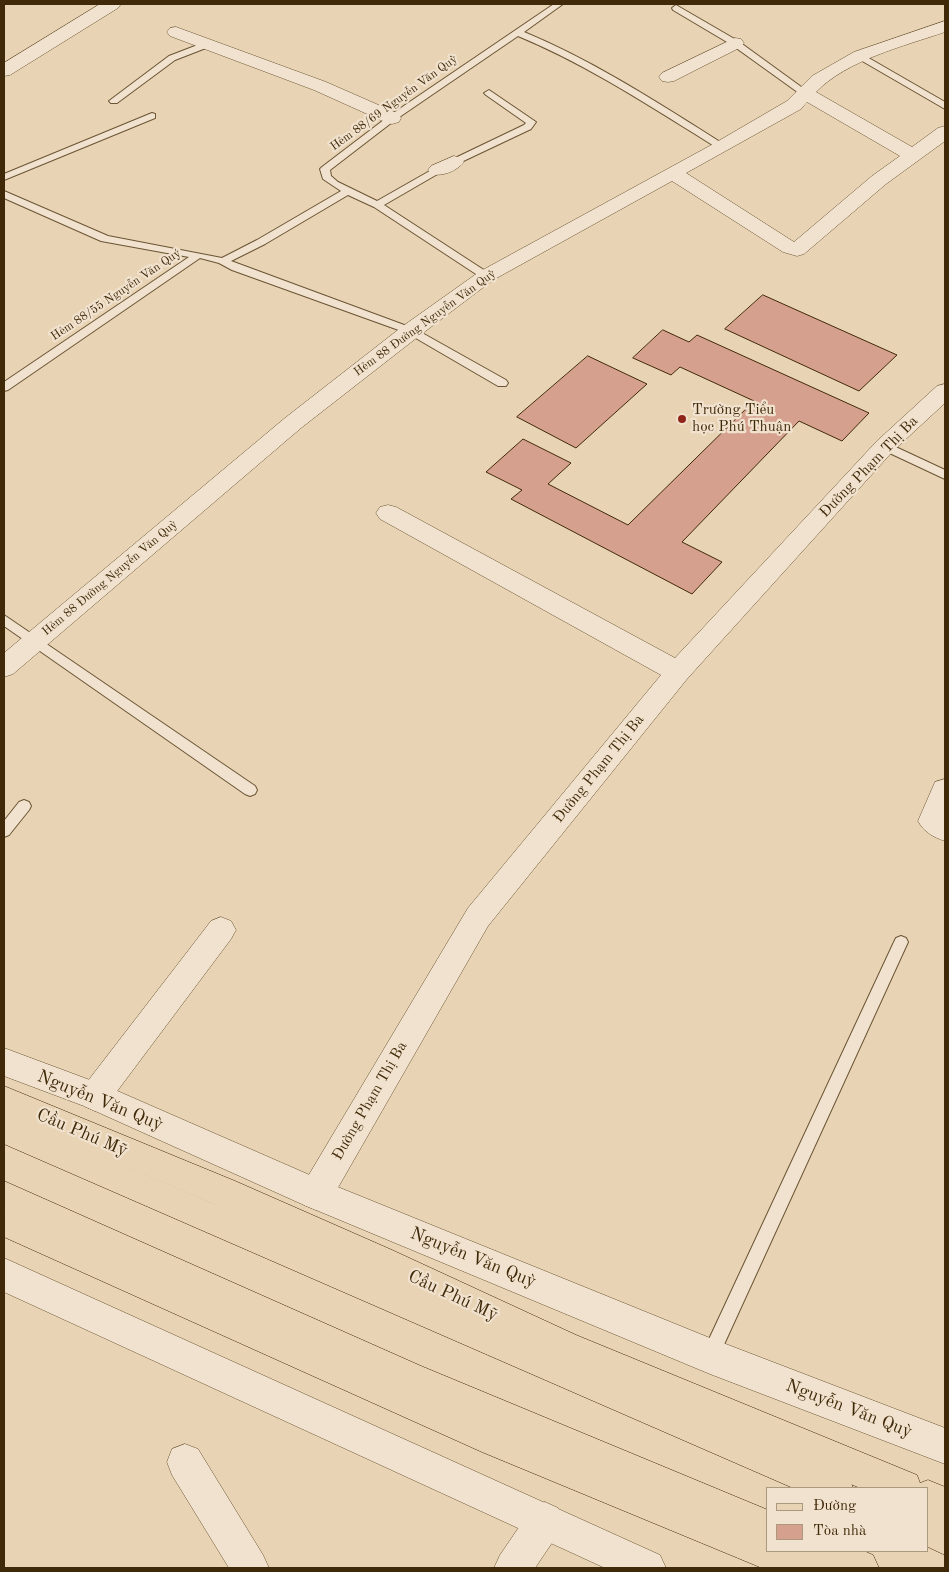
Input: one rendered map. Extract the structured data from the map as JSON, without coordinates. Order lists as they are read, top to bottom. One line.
{"streets":{"main road":["Cầu Phú Mỹ"],"street":["Hẻm 88 Đường Nguyễn Văn Quỳ","Đường Phạm Thị Ba","Nguyễn Văn Quỳ"],"lane":["Hẻm 88/69 Nguyễn Văn Quỳ","Hẻm 88/55 Nguyễn Văn Quý"]},"crossings":[["Hẻm 88/69 Nguyễn Văn Quỳ","Hẻm 88 Đường Nguyễn Văn Quỳ"],["Đường Phạm Thị Ba","Nguyễn Văn Quỳ"]],"places":["Trường Tiểu học Phú Thuận"],"legend":["Đường","Tòa nhà"]}
